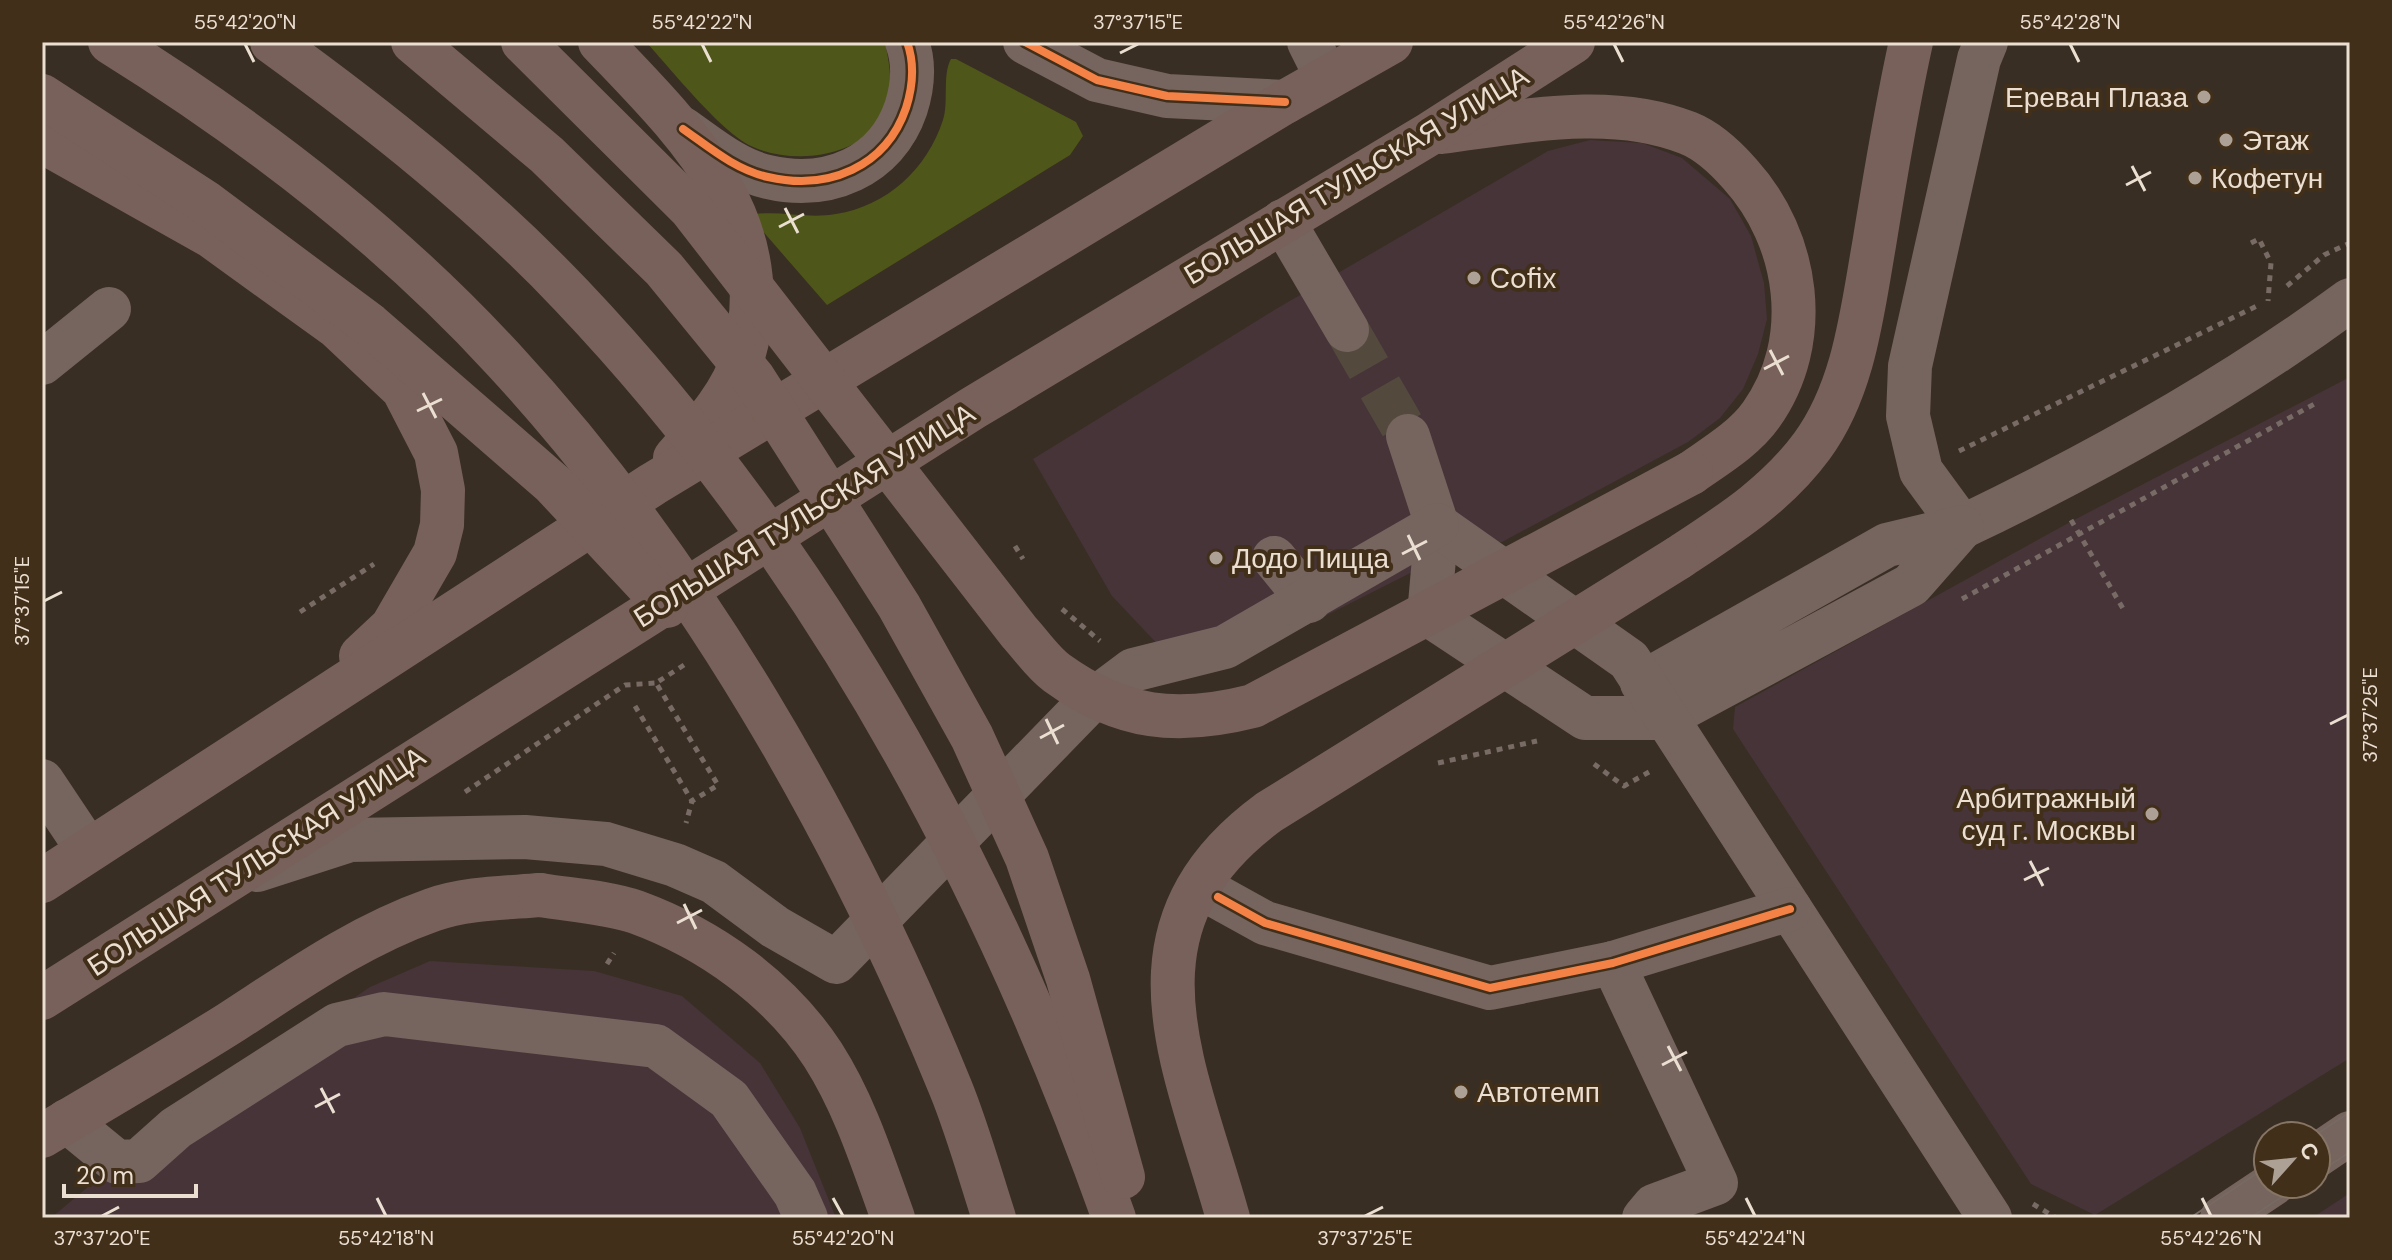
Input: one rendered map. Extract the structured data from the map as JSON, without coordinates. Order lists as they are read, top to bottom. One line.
{"streets":{"main road":["БОЛЬШАЯ ТУЛЬСКАЯ УЛИЦА"]},"places":["Ереван Плаза","Этаж","Кофетун","Cofix","Додо Пицца","Арбитражный суд г. Москвы","Автотемп"],"scale_bar":"20 m","north":"top right","coordinates":["55°42'20\"N","55°42'22\"N","37°37'15\"E","55°42'26\"N","55°42'28\"N","37°37'25\"E","37°37'20\"E","55°42'18\"N","55°42'24\"N"]}
